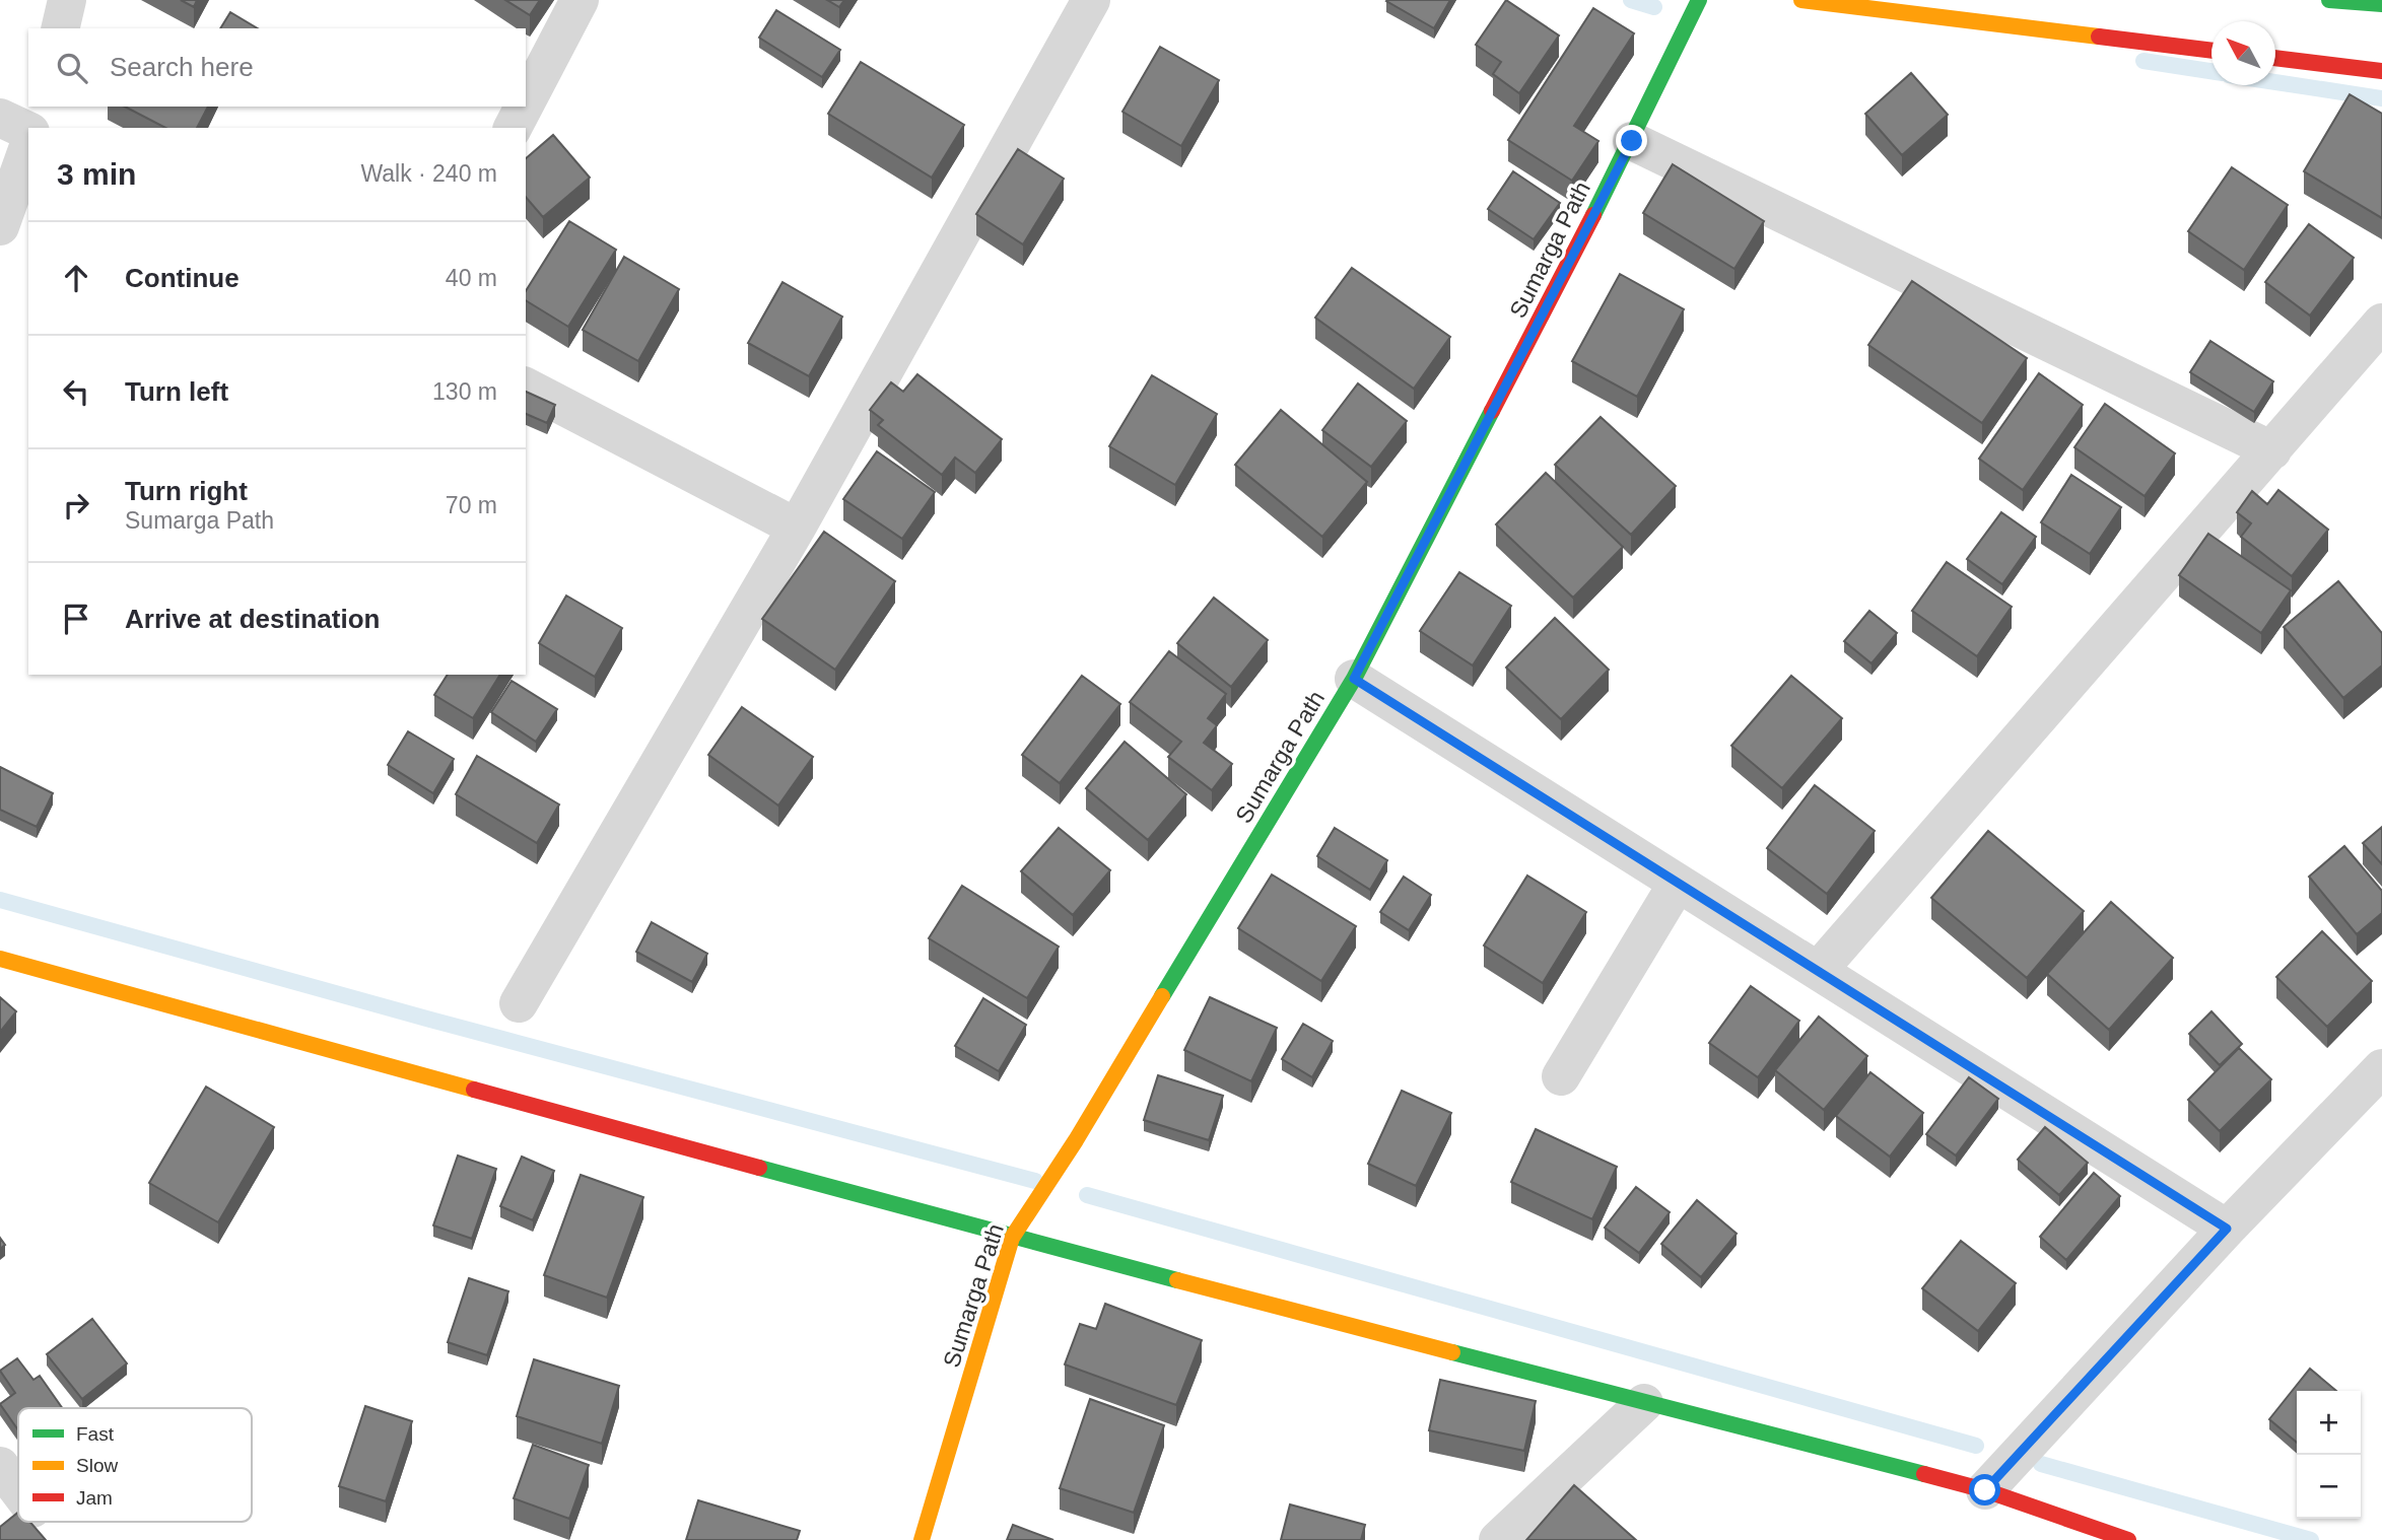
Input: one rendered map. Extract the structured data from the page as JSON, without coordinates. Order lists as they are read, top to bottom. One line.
{"streets":{"main road":["Sumarga Path"]},"legend":["Fast","Slow","Jam"],"north":"top left","page":{"search":"Search here","heading":["3 min","Walk · 240 m"],"list":[["Continue","40 m"],["Turn left","130 m"],["Turn right","Sumarga Path","70 m"],"Arrive at destination"],"map_buttons":["+","−"]}}
